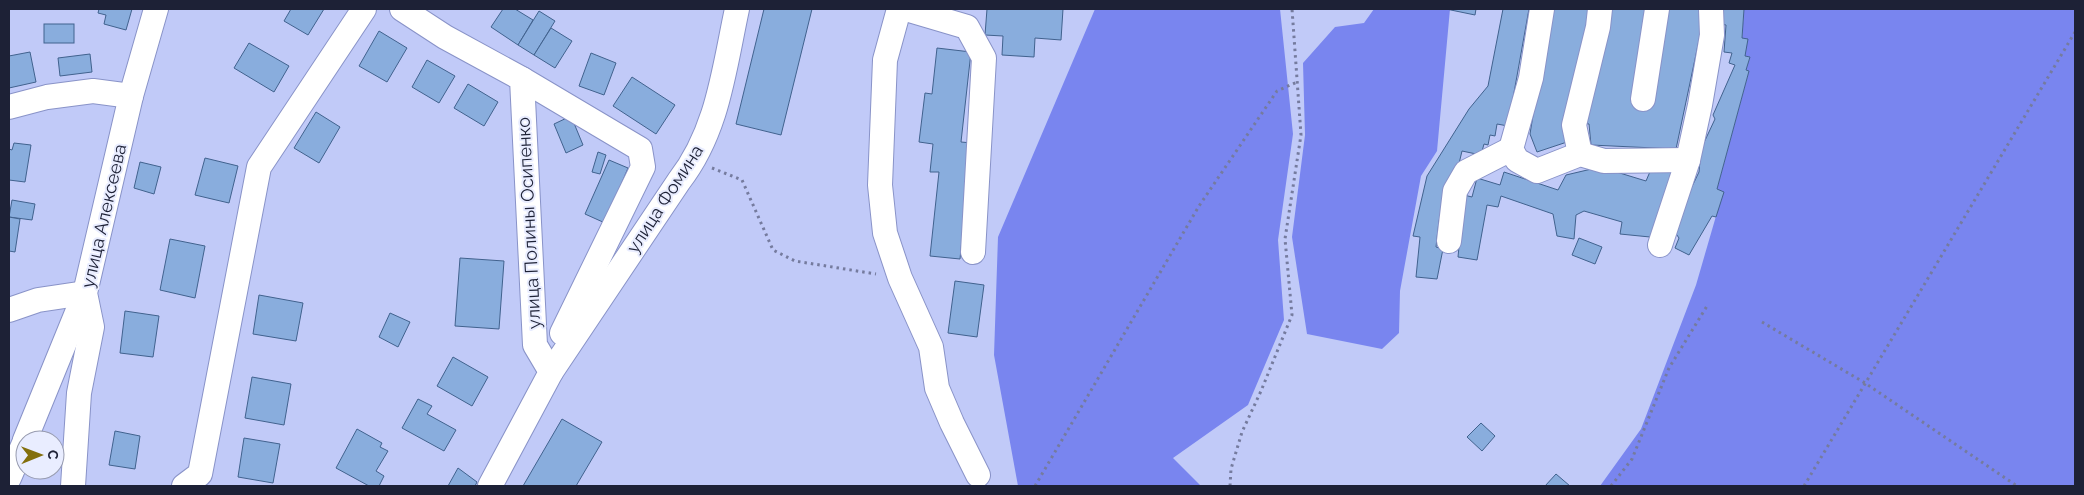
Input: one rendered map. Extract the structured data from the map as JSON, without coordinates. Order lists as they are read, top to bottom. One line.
{"streets":{"street":["улица Фомина","улица Алексеева","улица Полины Осипенко"]},"crossings":[["улица Фомина","улица Полины Осипенко"]],"north":"right"}
